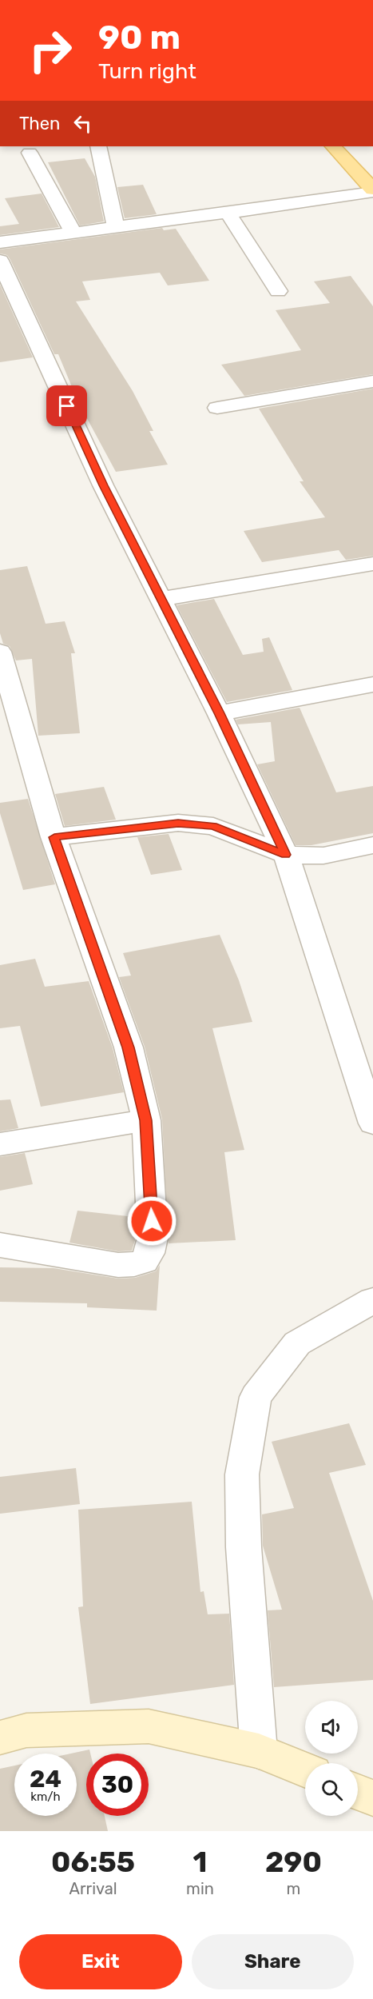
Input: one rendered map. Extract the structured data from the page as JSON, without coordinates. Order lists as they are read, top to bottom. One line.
{"page":{"turn":["90 m","Turn right"],"then":"Then","speed":"24 km/h","limit":"30","eta":["06:55","Arrival","1","min","290","m"],"buttons":["Exit","Share"]}}
